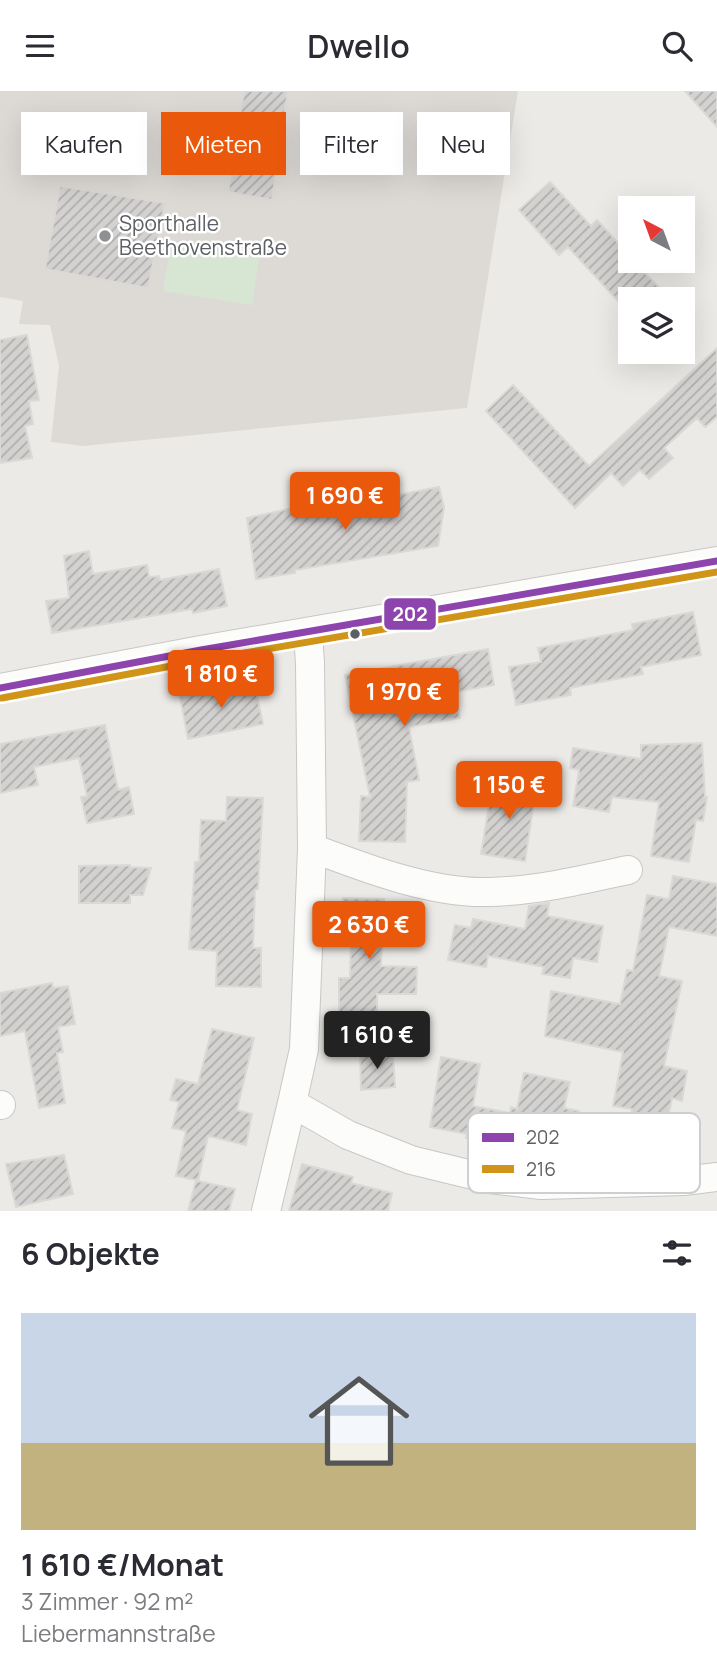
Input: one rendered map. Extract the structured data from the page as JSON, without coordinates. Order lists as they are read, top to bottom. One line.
{"places":["Sporthalle Beethovenstraße"],"lines":["transit line 202","transit line 216"],"legend":["202","216"],"north":"top left","page":{"header":"Dwello","chip":["Kaufen","Mieten","Filter","Neu"],"price":["1 690 €","1 810 €","1 970 €","1 150 €","2 630 €","1 610 €"],"heading":"6 Objekte","list":[{"name":"1 610 €/Monat","note":"3 Zimmer · 92 m² · Liebermannstraße"}]}}
